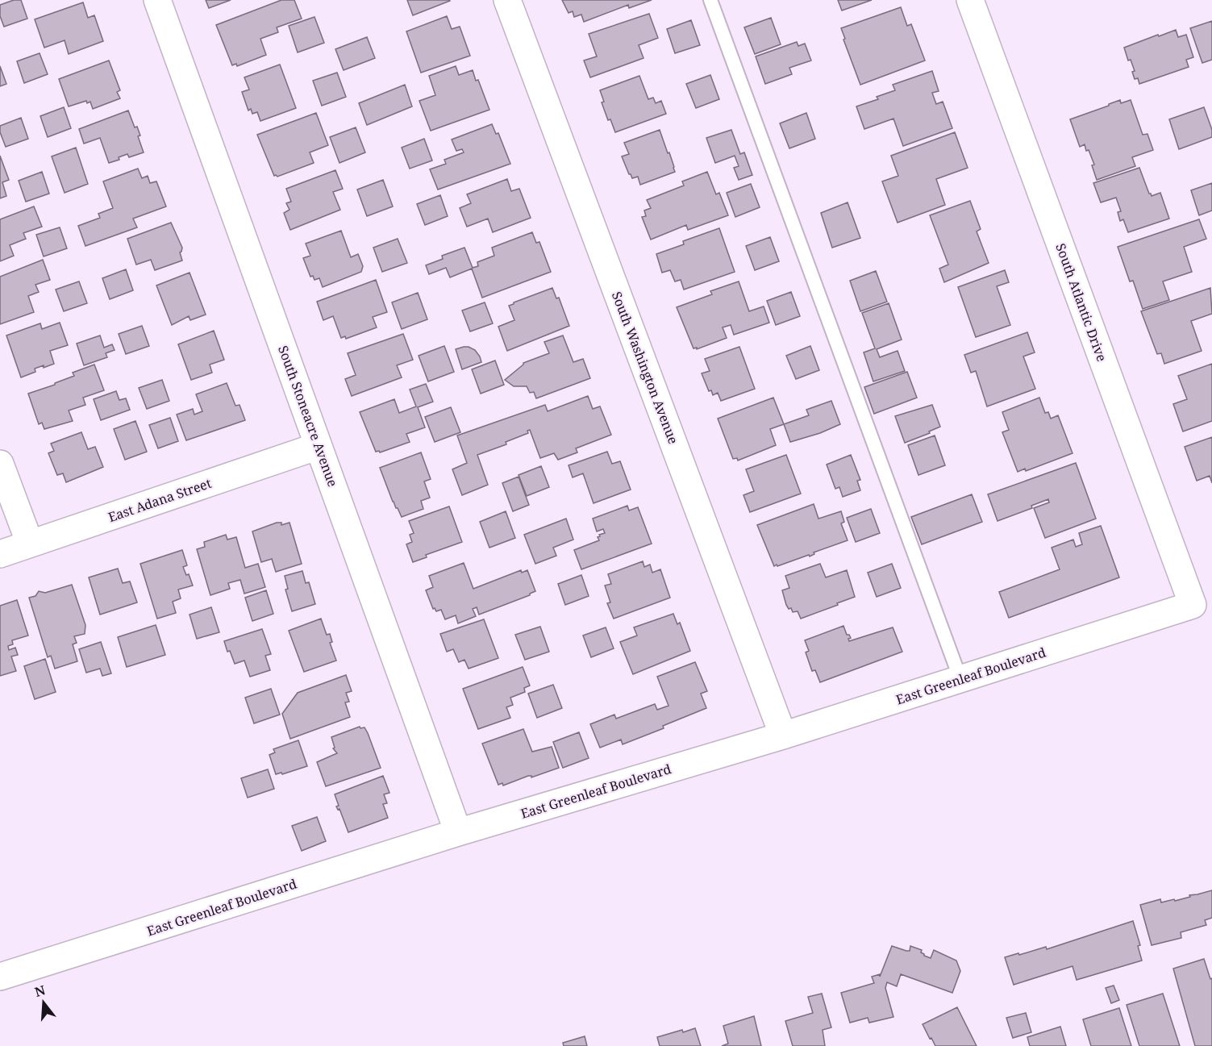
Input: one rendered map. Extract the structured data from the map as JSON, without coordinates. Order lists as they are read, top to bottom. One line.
{"streets":{"street":["South Atlantic Drive","South Washington Avenue","South Stoneacre Avenue","East Adana Street","East Greenleaf Boulevard"]},"crossings":[["South Atlantic Drive","East Greenleaf Boulevard"],["South Washington Avenue","East Greenleaf Boulevard"],["South Stoneacre Avenue","East Adana Street"],["South Stoneacre Avenue","East Greenleaf Boulevard"]],"north":"top"}
